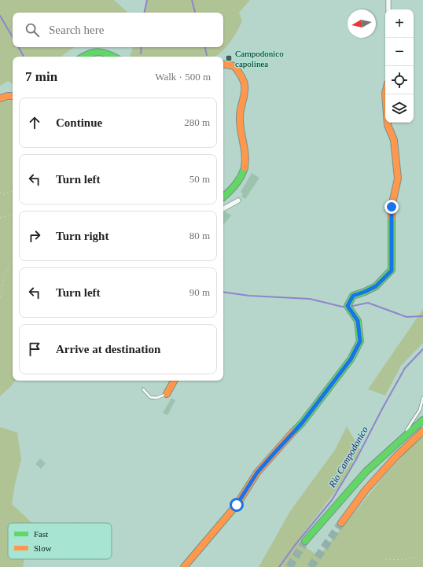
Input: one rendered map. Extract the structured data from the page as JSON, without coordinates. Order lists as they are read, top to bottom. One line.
{"water":["Rio Campodonico"],"places":{"transit":["Campodonico capolinea"]},"legend":["Fast","Slow"],"north":"left","page":{"map_buttons":["+","−"],"search":"Search here","heading":["7 min","Walk · 500 m"],"list":[["Continue","280 m"],["Turn left","50 m"],["Turn right","80 m"],["Turn left","90 m"],"Arrive at destination"]}}
